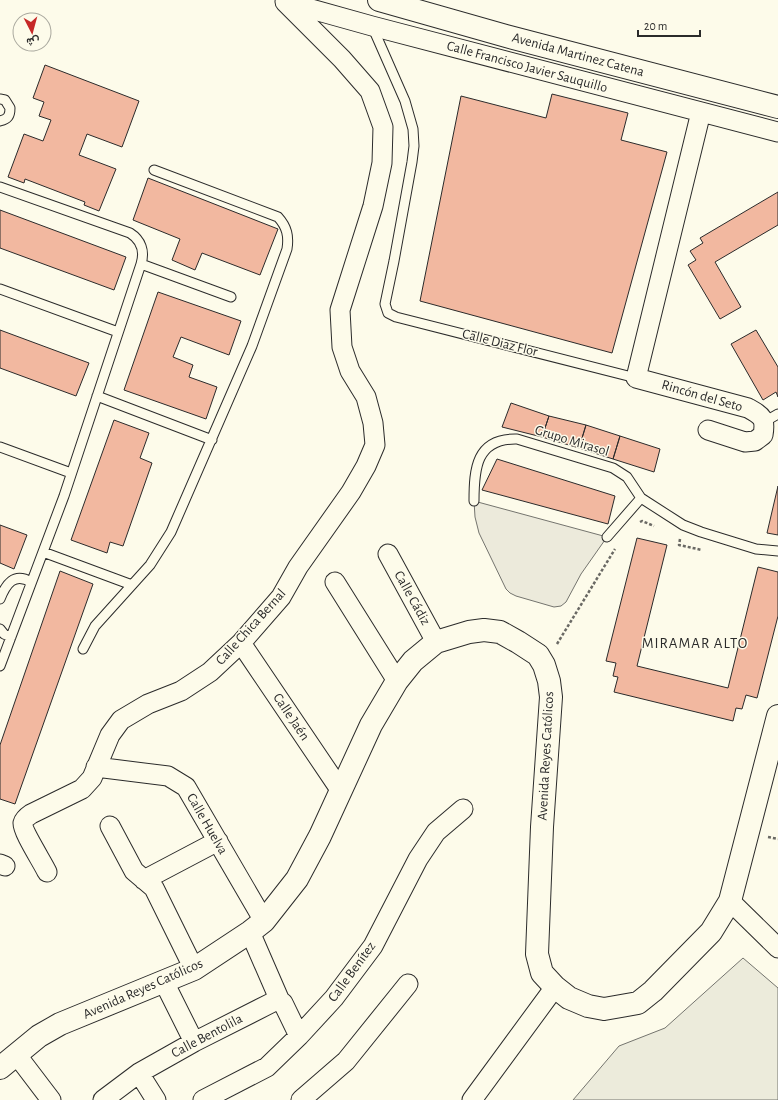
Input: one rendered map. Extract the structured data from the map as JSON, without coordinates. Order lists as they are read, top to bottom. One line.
{"streets":{"main road":["Avenida Martinez Catena","Avenida Reyes Católicos"],"street":["Calle Francisco Javier Sauquillo","Rincón del Seto","Calle Cádiz","Calle Chica Bernal","Calle Jaén","Calle Huelva","Calle Benítez","Calle Bentolila"],"lane":["Calle Diaz Flor","Grupo Mirasol"]},"crossings":[["Calle Francisco Javier Sauquillo","Calle Diaz Flor"],["Calle Francisco Javier Sauquillo","Calle Chica Bernal"],["Calle Diaz Flor","Rincón del Seto"],["Calle Cádiz","Avenida Reyes Católicos"],["Calle Chica Bernal","Calle Jaén"],["Calle Chica Bernal","Calle Huelva"],["Calle Jaén","Avenida Reyes Católicos"],["Avenida Reyes Católicos","Calle Huelva"],["Calle Huelva","Calle Bentolila"]],"districts":["MIRAMAR ALTO"],"scale_bar":"20 m","north":"bottom"}
